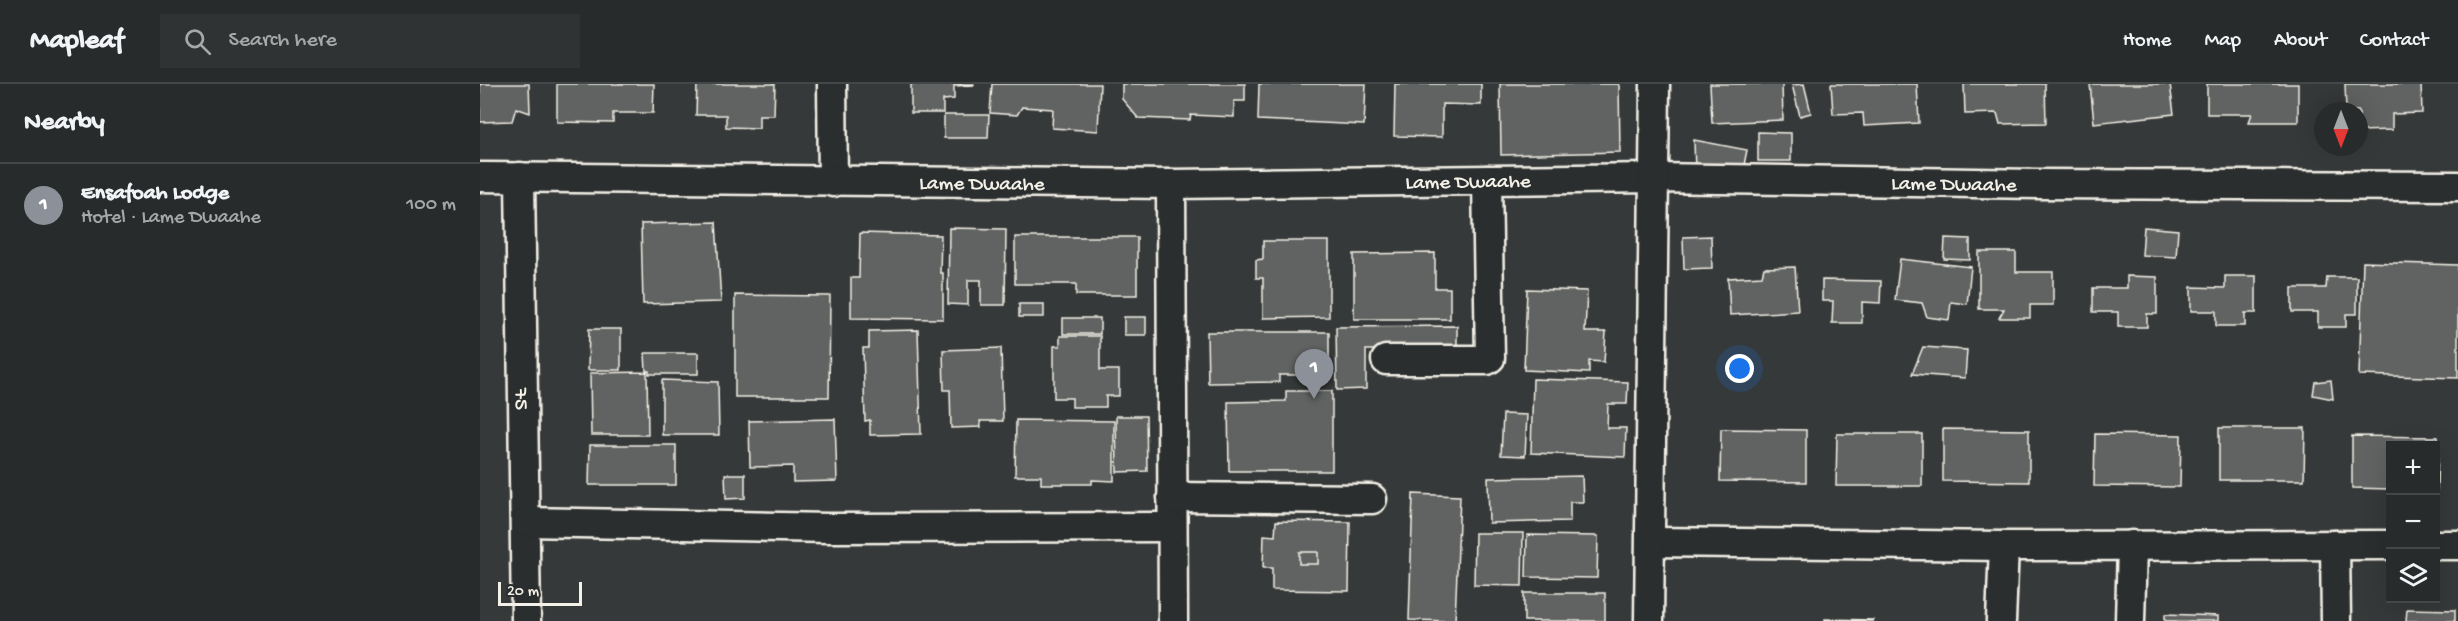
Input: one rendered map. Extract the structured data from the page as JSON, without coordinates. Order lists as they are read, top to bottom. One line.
{"streets":{"street":["Lame Dwaahe","75"]},"crossings":[["Lame Dwaahe","75"]],"scale_bar":"20 m","north":"bottom","page":{"header":"Mapleaf","search":"Search here","nav":["Home","Map","About","Contact"],"heading":"Nearby","list":[{"mark":"1","name":"Ensafoah Lodge","note":"Hotel · Lame Dwaahe","value":"100 m"}],"pins":"1","map_buttons":["+","−"],"scale":"20 m"}}
